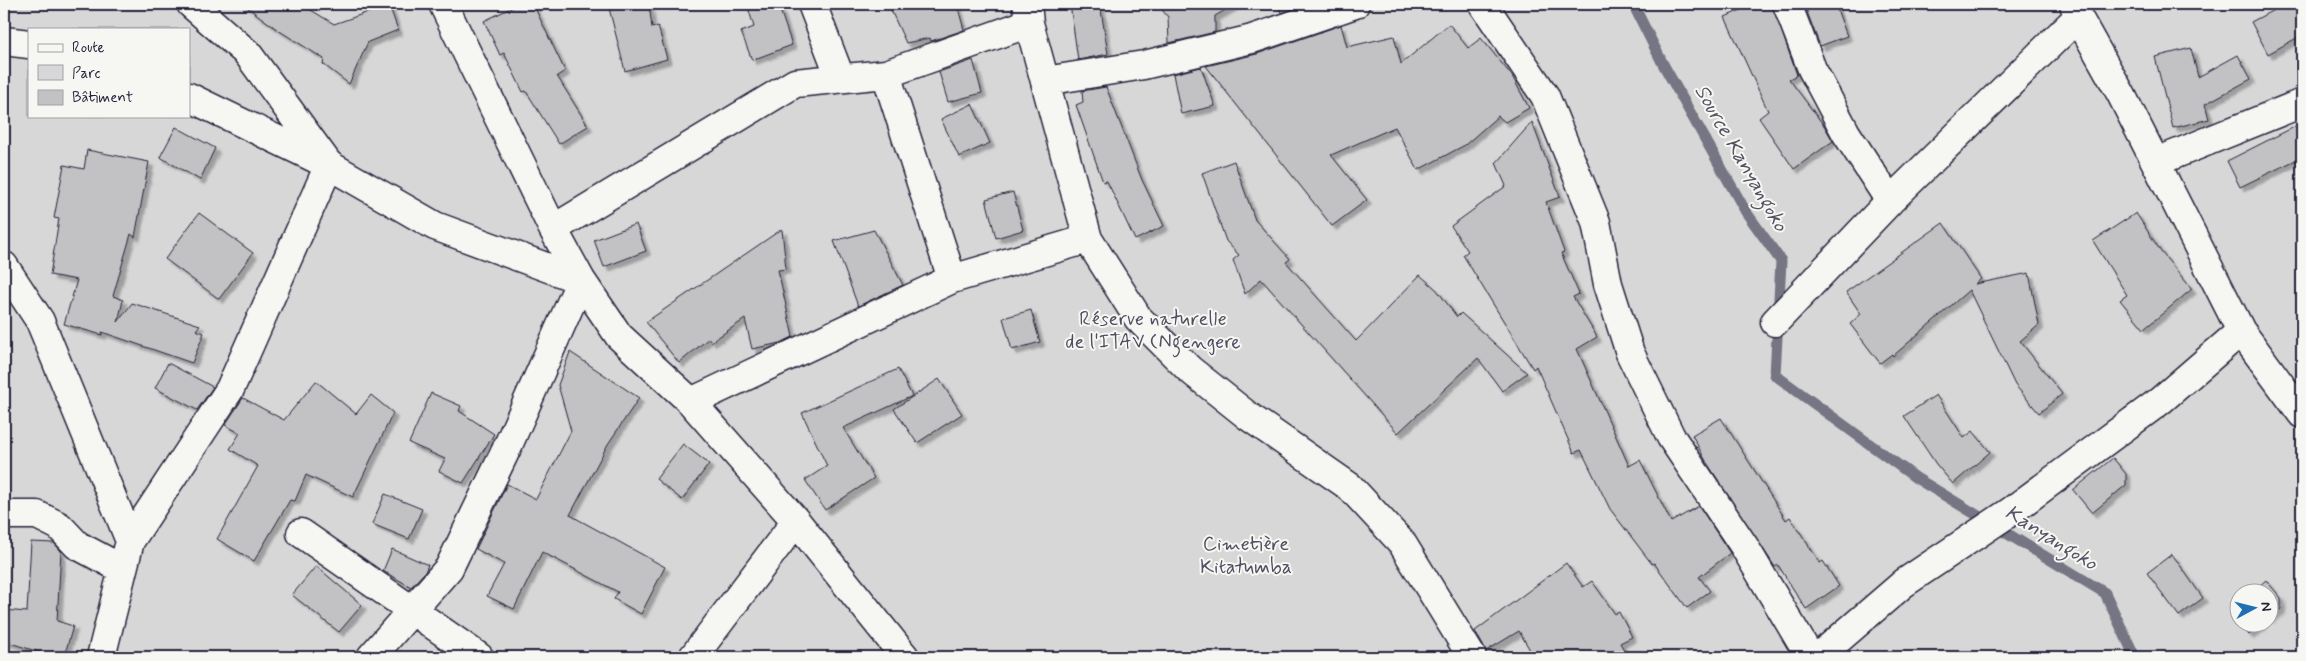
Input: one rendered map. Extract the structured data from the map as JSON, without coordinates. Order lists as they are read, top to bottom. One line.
{"water":["Source Kanyangoko","Kanyangoko"],"parks":["Réserve naturelle de l'ITAV (Ngengere","Cimetière Kitatumba"],"legend":["Route","Parc","Bâtiment"],"north":"right"}
